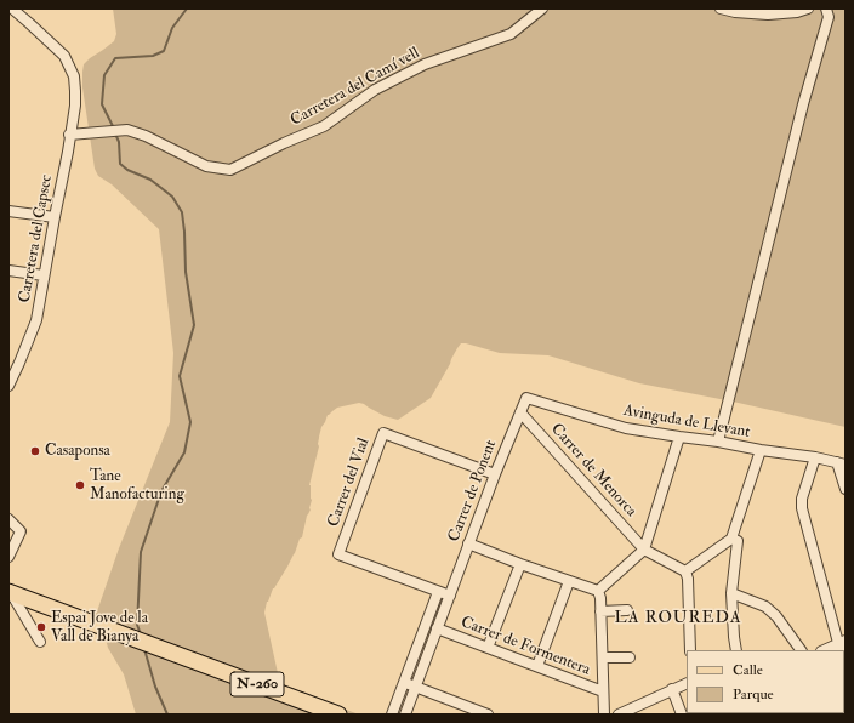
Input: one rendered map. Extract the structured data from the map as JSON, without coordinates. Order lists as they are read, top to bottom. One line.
{"streets":{"main road":["N-260"],"street":["Carretera del Camí vell","Carretera del Capsec","Avinguda de Llevant","Carrer de Menorca","Carrer del Vial","Carrer de Ponent","Carrer de Formentera"]},"crossings":[["Carretera del Camí vell","Carretera del Capsec"],["Avinguda de Llevant","Carrer de Ponent"],["Carrer de Menorca","Carrer de Ponent"],["Carrer del Vial","Carrer de Ponent"],["Carrer de Ponent","Carrer de Formentera"]],"districts":["LA ROUREDA"],"places":["Casaponsa","Tane Manofacturing","Espai Jove de la Vall de Bianya"],"legend":["Calle","Parque"]}
